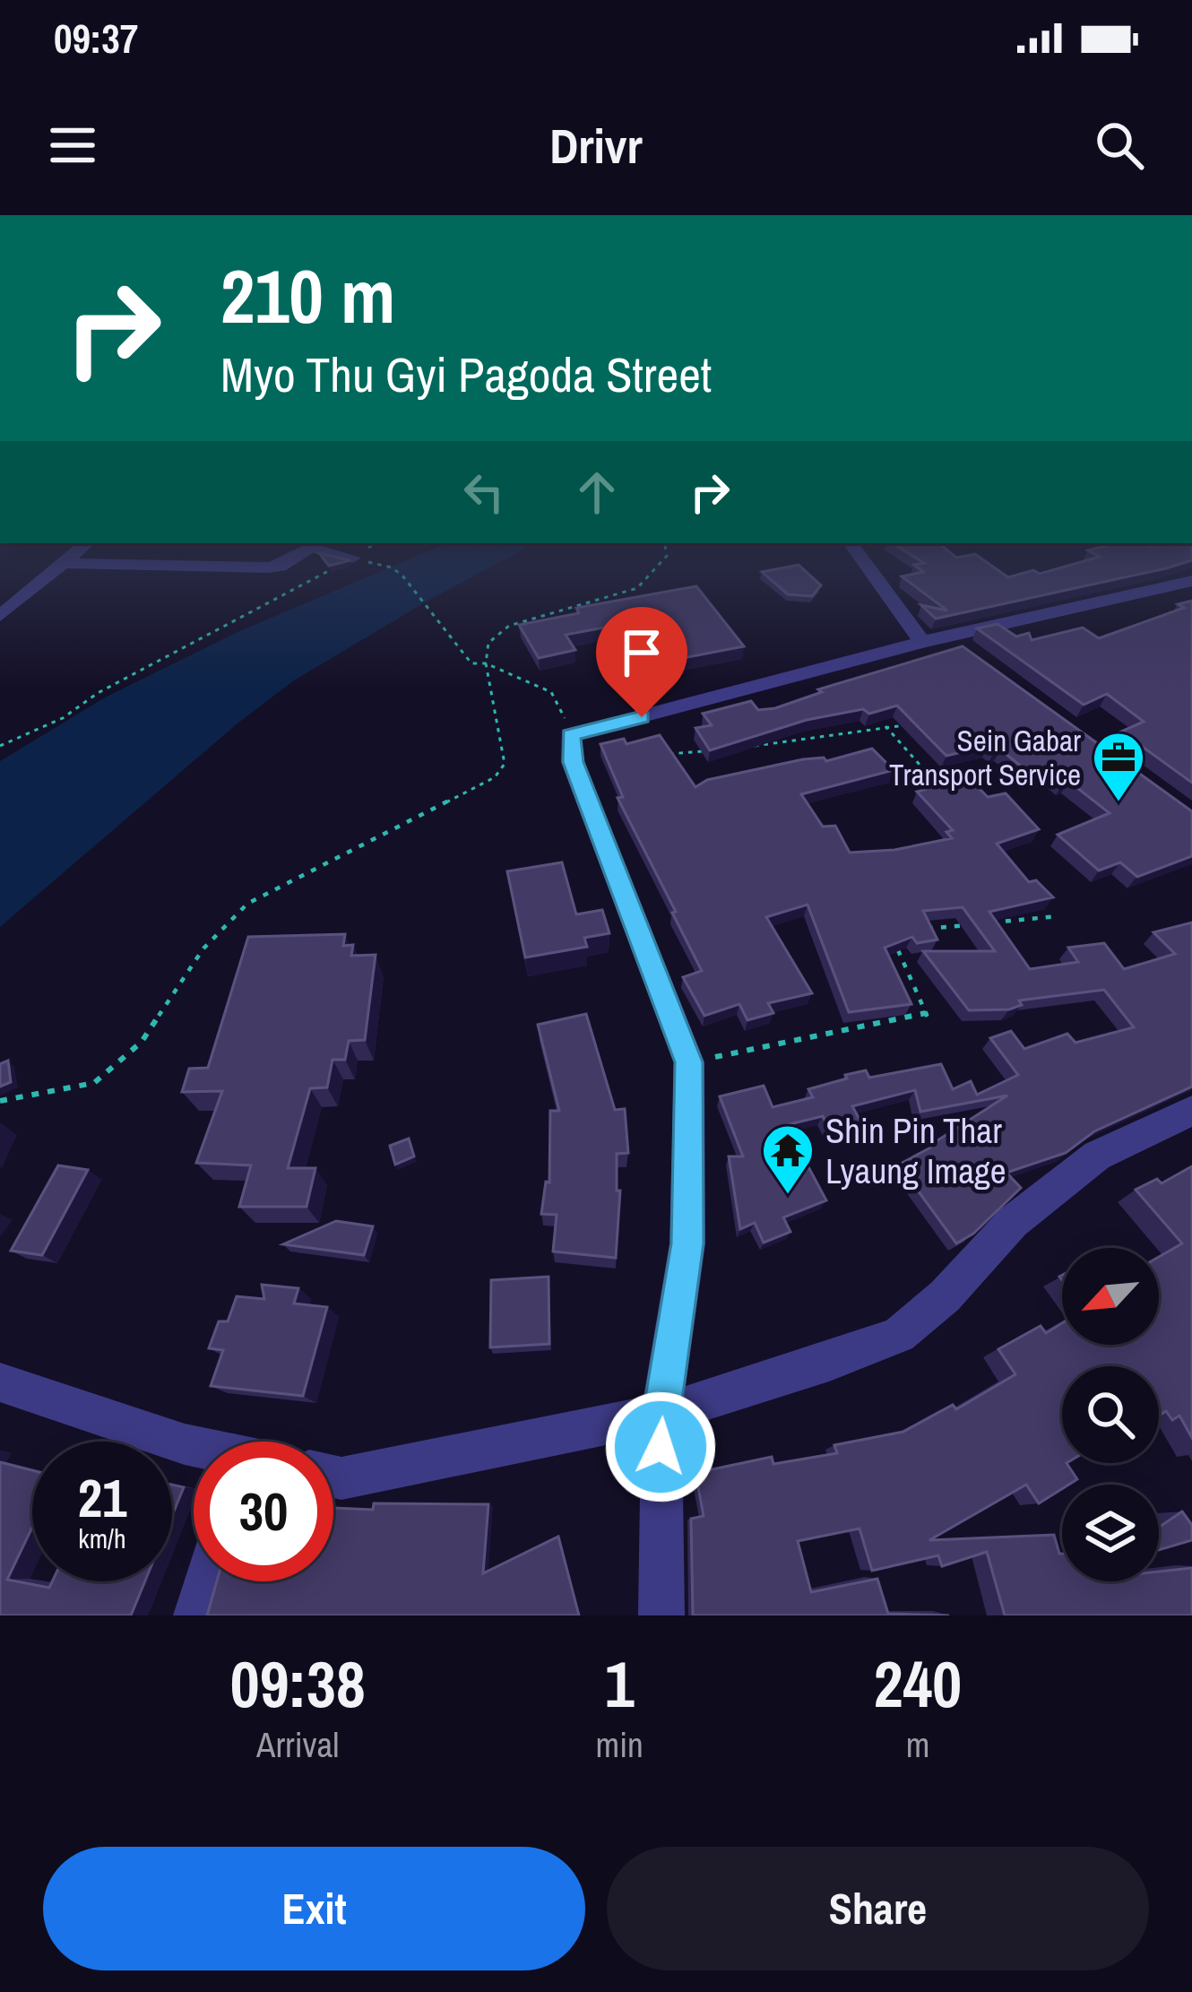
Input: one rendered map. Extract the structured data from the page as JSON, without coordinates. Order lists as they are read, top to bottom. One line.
{"places":{"office":["Sein Gabar Transport Service"],"temple":["Shin Pin Thar Lyaung Image"]},"north":"bottom left","page":{"status":"09:37","header":"Drivr","turn":["210 m","Myo Thu Gyi Pagoda Street"],"speed":"21 km/h","limit":"30","eta":["09:38","Arrival","1","min","240","m"],"buttons":["Exit","Share"]}}
